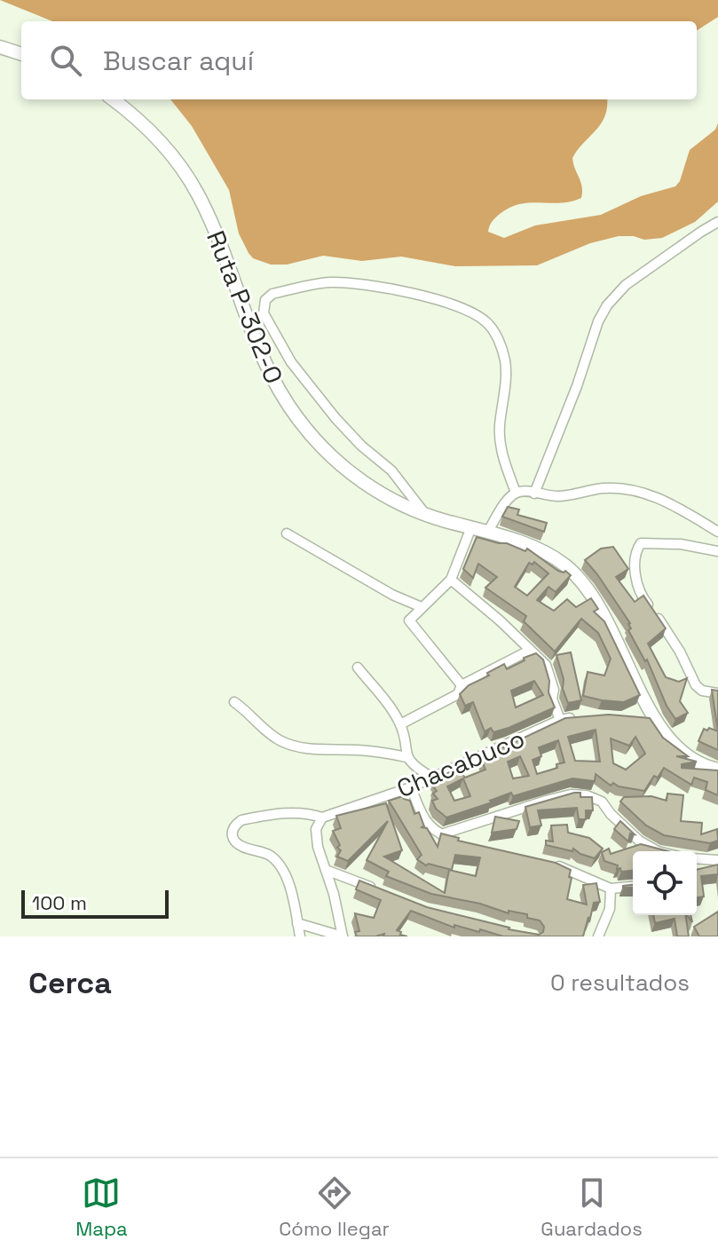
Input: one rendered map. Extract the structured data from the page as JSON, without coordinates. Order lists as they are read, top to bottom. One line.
{"streets":{"street":["Ruta P-302-O","Chacabuco"]},"scale_bar":"100 m","page":{"search":"Buscar aquí","scale":"100 m","heading":["Cerca","0 resultados"],"nav":["Mapa","Cómo llegar","Guardados"]}}
